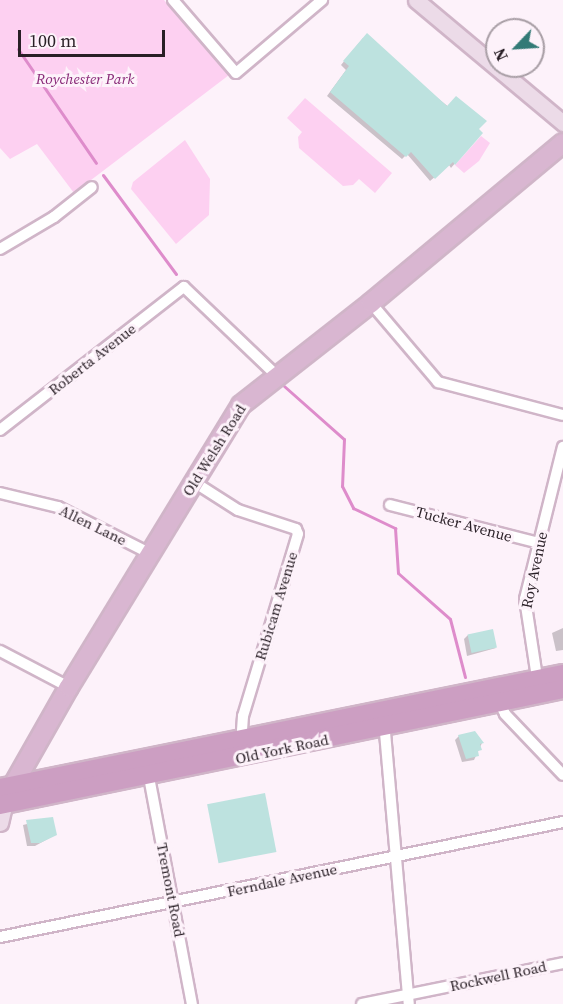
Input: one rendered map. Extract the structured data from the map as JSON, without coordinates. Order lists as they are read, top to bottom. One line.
{"streets":{"highway":["Old York Road"],"main road":["Old Welsh Road"],"street":["Roberta Avenue","Tucker Avenue","Allen Lane","Roy Avenue","Rubicam Avenue","Ferndale Avenue","Tremont Road","Rockwell Road"]},"crossings":[["Roberta Avenue","Old Welsh Road"],["Old Welsh Road","Allen Lane"],["Old Welsh Road","Rubicam Avenue"],["Old Welsh Road","Old York Road"],["Tucker Avenue","Roy Avenue"],["Roy Avenue","Old York Road"],["Rubicam Avenue","Old York Road"],["Old York Road","Tremont Road"],["Ferndale Avenue","Tremont Road"]],"parks":["Roychester Park"],"scale_bar":"100 m","north":"bottom left"}
